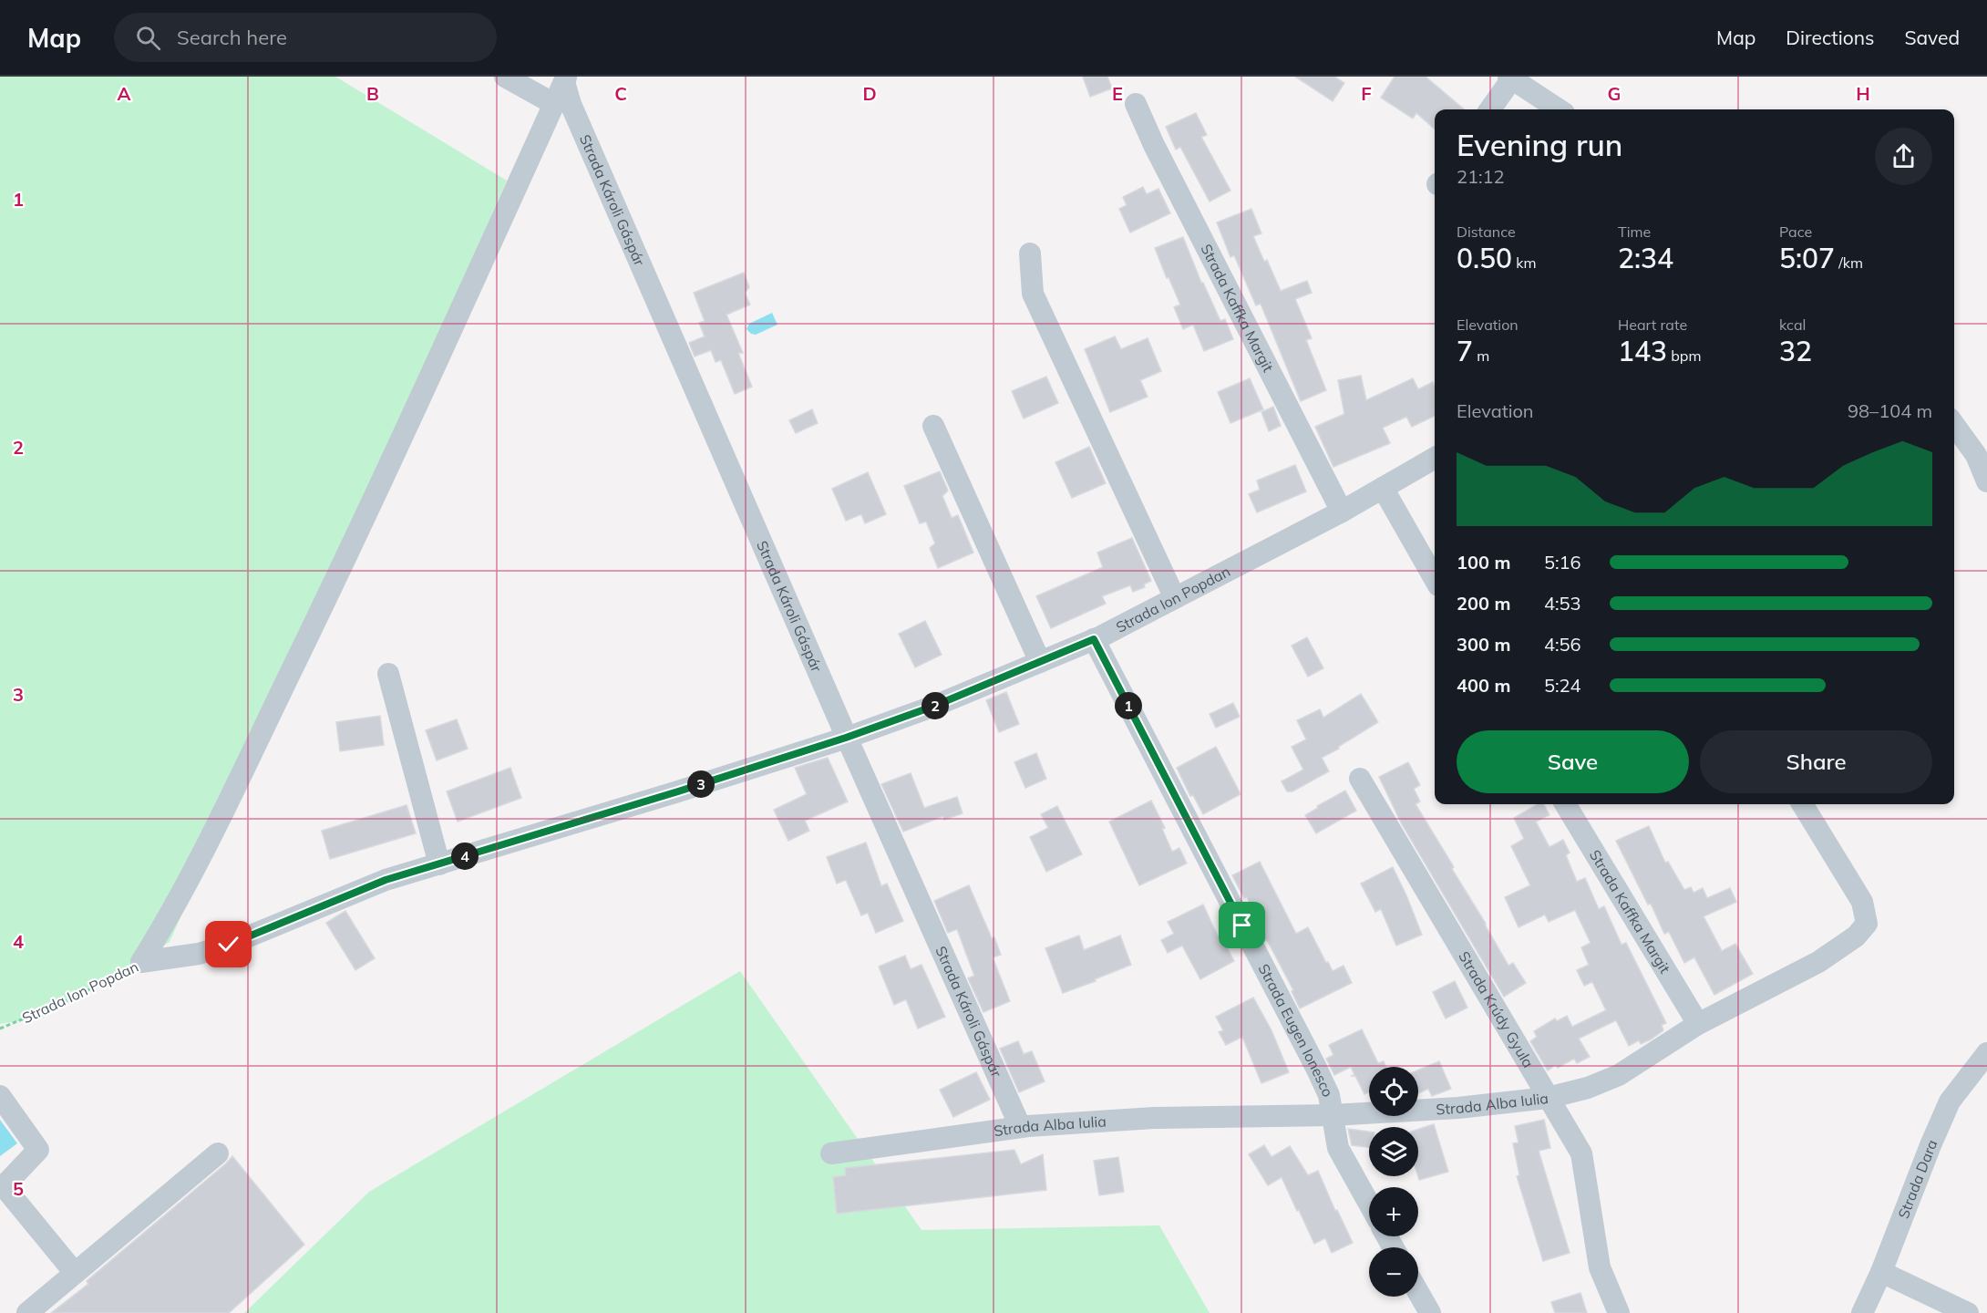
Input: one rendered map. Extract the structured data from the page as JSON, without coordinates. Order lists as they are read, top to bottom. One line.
{"streets":{"street":["Strada Károli Gáspár","Strada Kaffka Margit","Strada Ion Popdan","Strada Krúdy Gyula","Strada Eugen Ionesco","Strada Alba Iulia","Strada Dara"]},"crossings":[["Strada Károli Gáspár","Strada Ion Popdan"],["Strada Károli Gáspár","Strada Alba Iulia"],["Strada Kaffka Margit","Strada Ion Popdan"],["Strada Kaffka Margit","Strada Alba Iulia"],["Strada Ion Popdan","Strada Eugen Ionesco"],["Strada Krúdy Gyula","Strada Alba Iulia"],["Strada Eugen Ionesco","Strada Alba Iulia"]],"page":{"header":"Map","search":"Search here","nav":["Map","Directions","Saved"],"heading":["Evening run","21:12"],"stats":[["Distance","0.50 km"],["Time","2:34"],["Pace","5:07 /km"],["Elevation","7 m"],["Heart rate","143 bpm"],["kcal","32"]],"chart":["Elevation","98–104 m"],"list":[{"name":"100 m","note":"5:16"},{"name":"200 m","note":"4:53"},{"name":"300 m","note":"4:56"},{"name":"400 m","note":"5:24"}],"pins":["1","2","3","4"],"buttons":["Save","Share"],"map_buttons":["+","−"]},"grid":{"columns":["A","B","C","D","E","F","G","H"],"rows":["1","2","3","4","5"]}}
